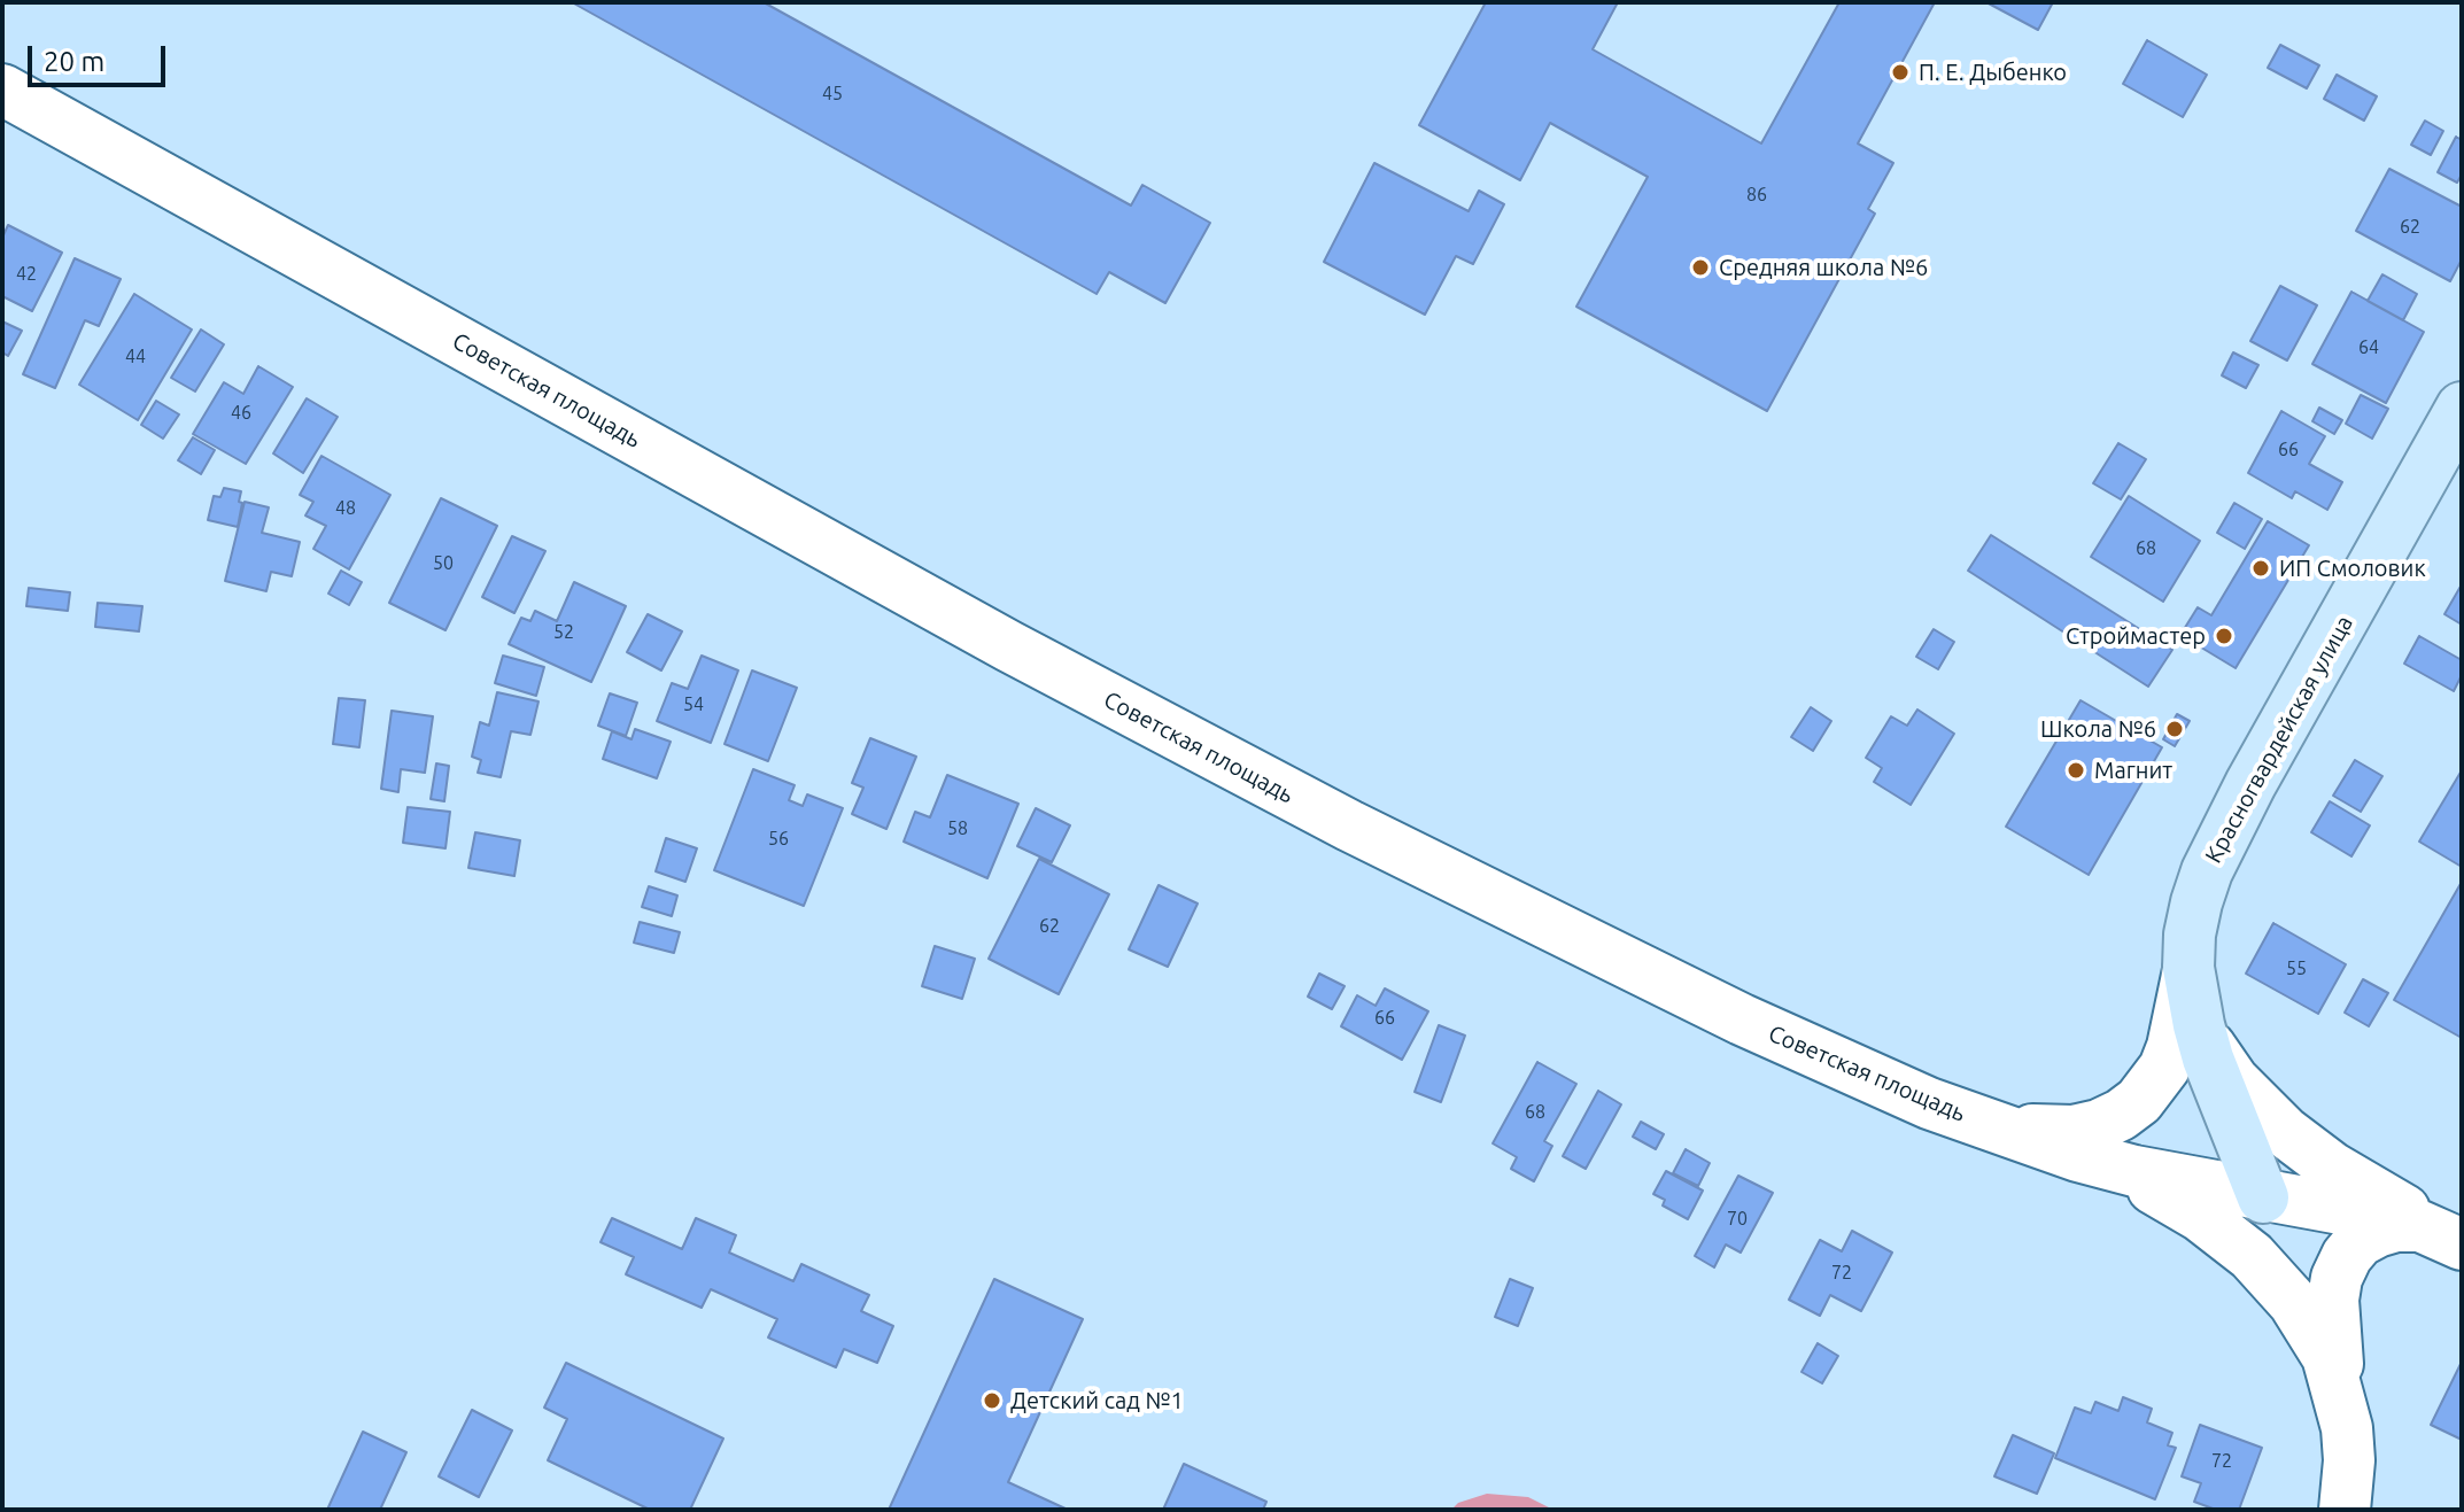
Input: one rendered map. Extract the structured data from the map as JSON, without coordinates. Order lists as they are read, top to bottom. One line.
{"streets":{"main road":["Красногвардейская улица"],"street":["Советская площадь"]},"crossings":[["Советская площадь","Красногвардейская улица"]],"places":["П. Е. Дыбенко","Средняя школа №6","ИП Смоловик","Строймастер","Школа №6","Магнит","Детский сад №1"],"house_numbers":["45","86","62","42","64","44","46","66","48","68","50","52","54","58","56","62","55","66","68","70","72","72"],"scale_bar":"20 m"}
